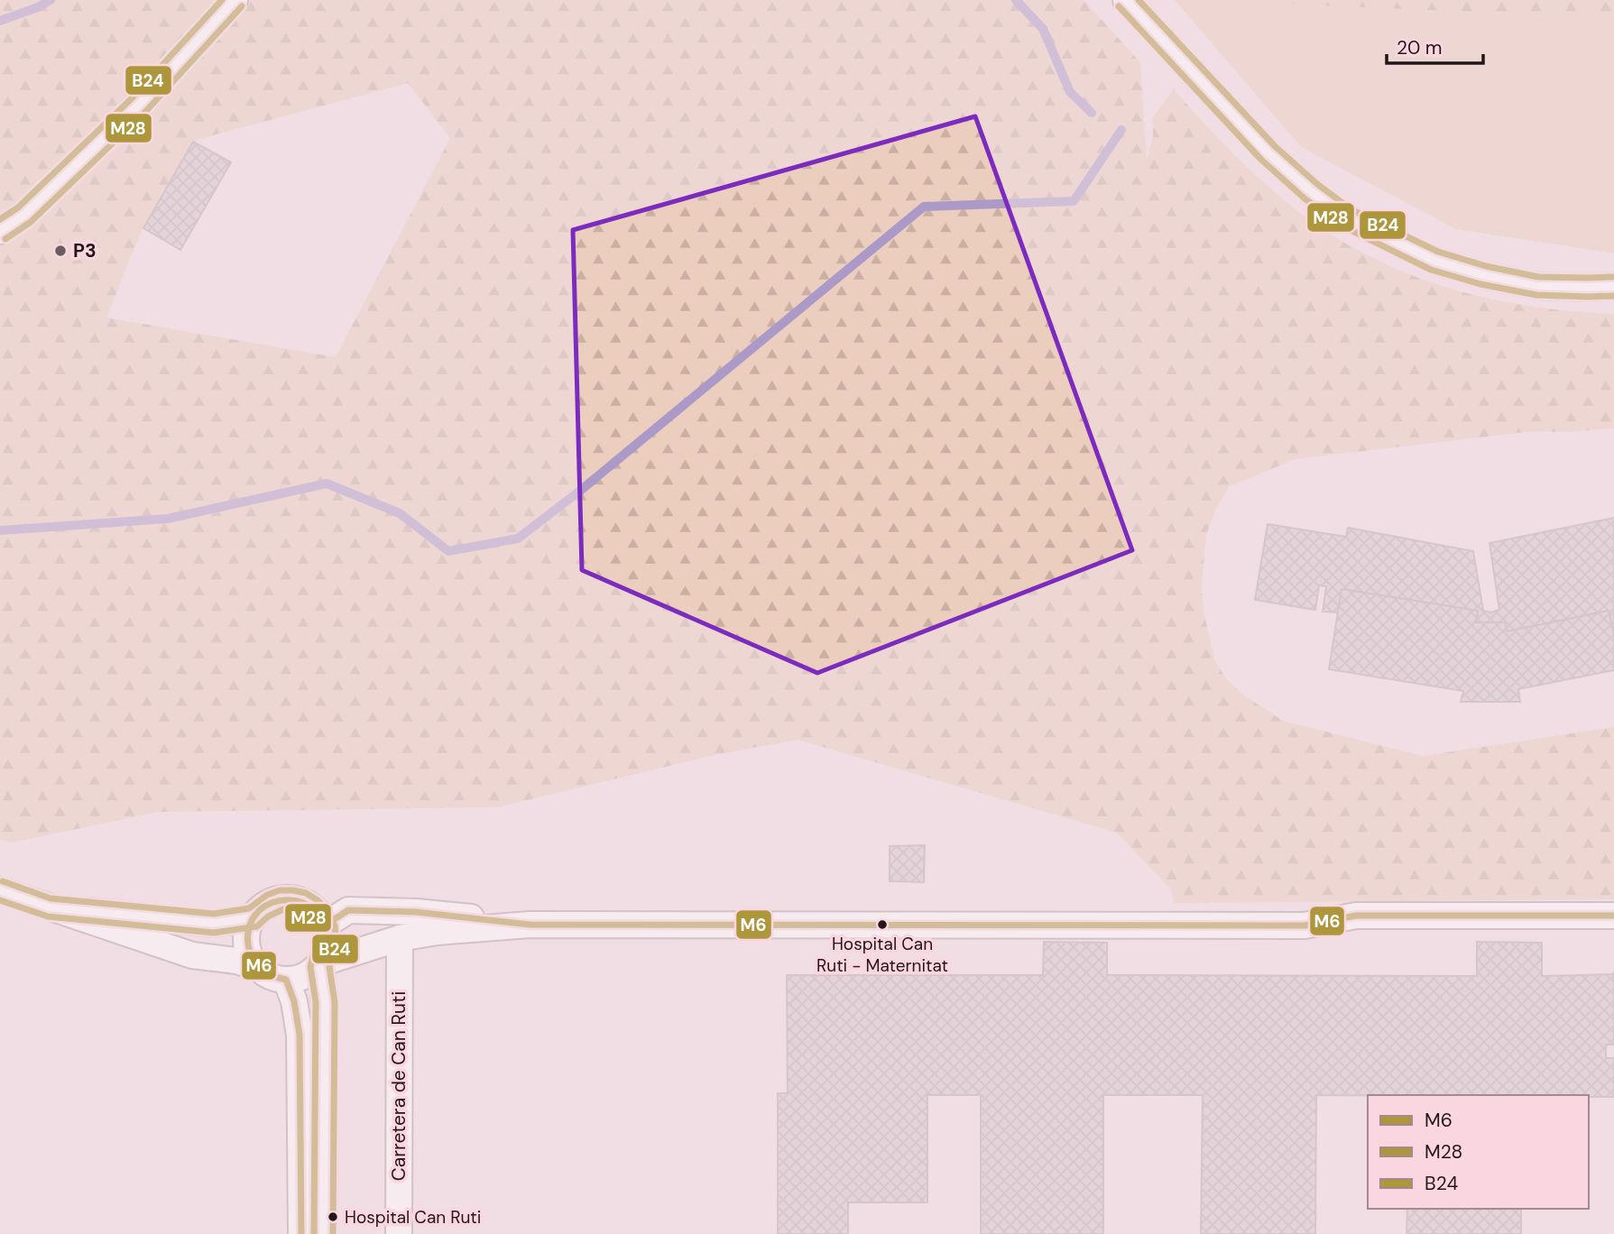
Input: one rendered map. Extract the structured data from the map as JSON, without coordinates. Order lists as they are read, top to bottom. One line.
{"streets":{"street":["Carretera de Can Ruti"]},"places":["P3","Hospital Can Ruti - Maternitat","Hospital Can Ruti"],"lines":["transit line B24","transit line M28","transit line M6"],"legend":["M6","M28","B24"],"scale_bar":"20 m"}
